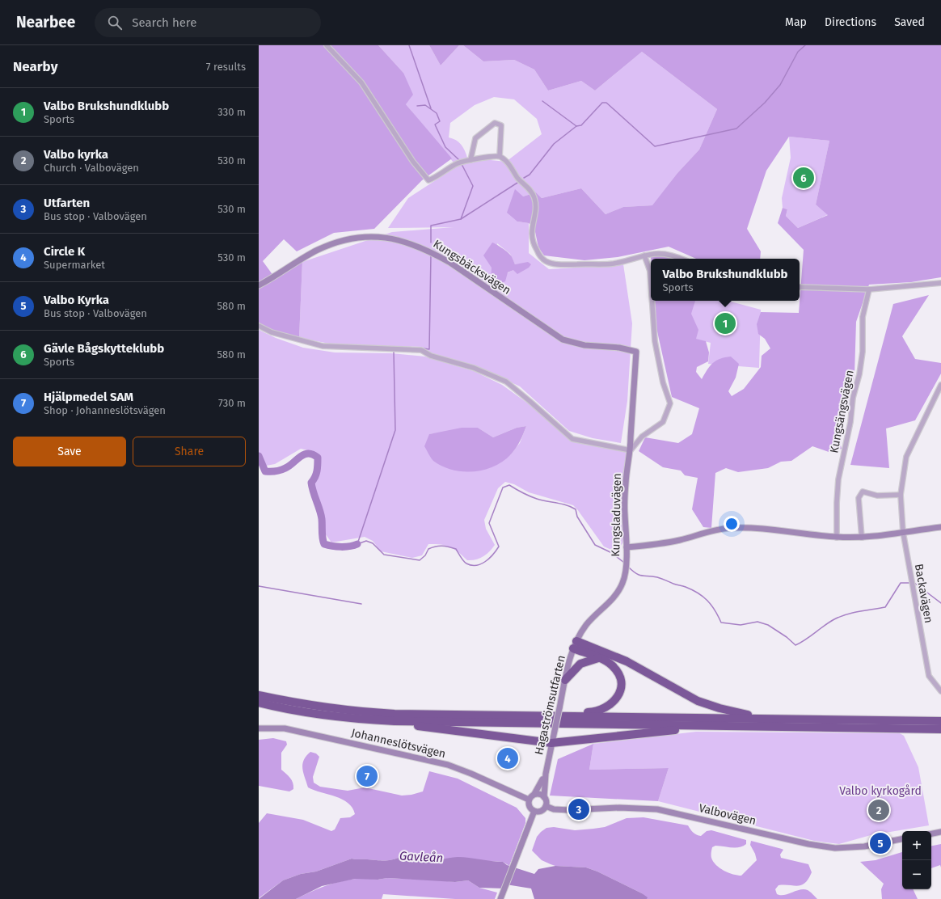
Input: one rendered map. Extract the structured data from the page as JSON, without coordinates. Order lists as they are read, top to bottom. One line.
{"streets":{"street":["Kungsbäcksvägen","Kungsängsvägen","Kungsladuvägen","Backavägen","Hagaströmsutfarten","Johanneslötsvägen","Valbovägen"]},"crossings":[["Kungsbäcksvägen","Kungsladuvägen"],["Kungsladuvägen","Hagaströmsutfarten"],["Hagaströmsutfarten","Johanneslötsvägen"],["Hagaströmsutfarten","Valbovägen"],["Johanneslötsvägen","Valbovägen"]],"water":["Gavleån"],"parks":["Valbo kyrkogård"],"page":{"header":"Nearbee","search":"Search here","nav":["Map","Directions","Saved"],"heading":["Nearby","7 results"],"list":[{"mark":"1","name":"Valbo Brukshundklubb","note":"Sports","value":"330 m"},{"mark":"2","name":"Valbo kyrka","note":"Church · Valbovägen","value":"530 m"},{"mark":"3","name":"Utfarten","note":"Bus stop · Valbovägen","value":"530 m"},{"mark":"4","name":"Circle K","note":"Supermarket","value":"530 m"},{"mark":"5","name":"Valbo Kyrka","note":"Bus stop · Valbovägen","value":"580 m"},{"mark":"6","name":"Gävle Bågskytteklubb","note":"Sports","value":"580 m"},{"mark":"7","name":"Hjälpmedel SAM","note":"Shop · Johanneslötsvägen","value":"730 m"}],"pins":["6","1","4","7","3","2","5"],"popup":["Valbo Brukshundklubb","Sports"],"buttons":["Save","Share"],"map_buttons":["+","−"]}}
